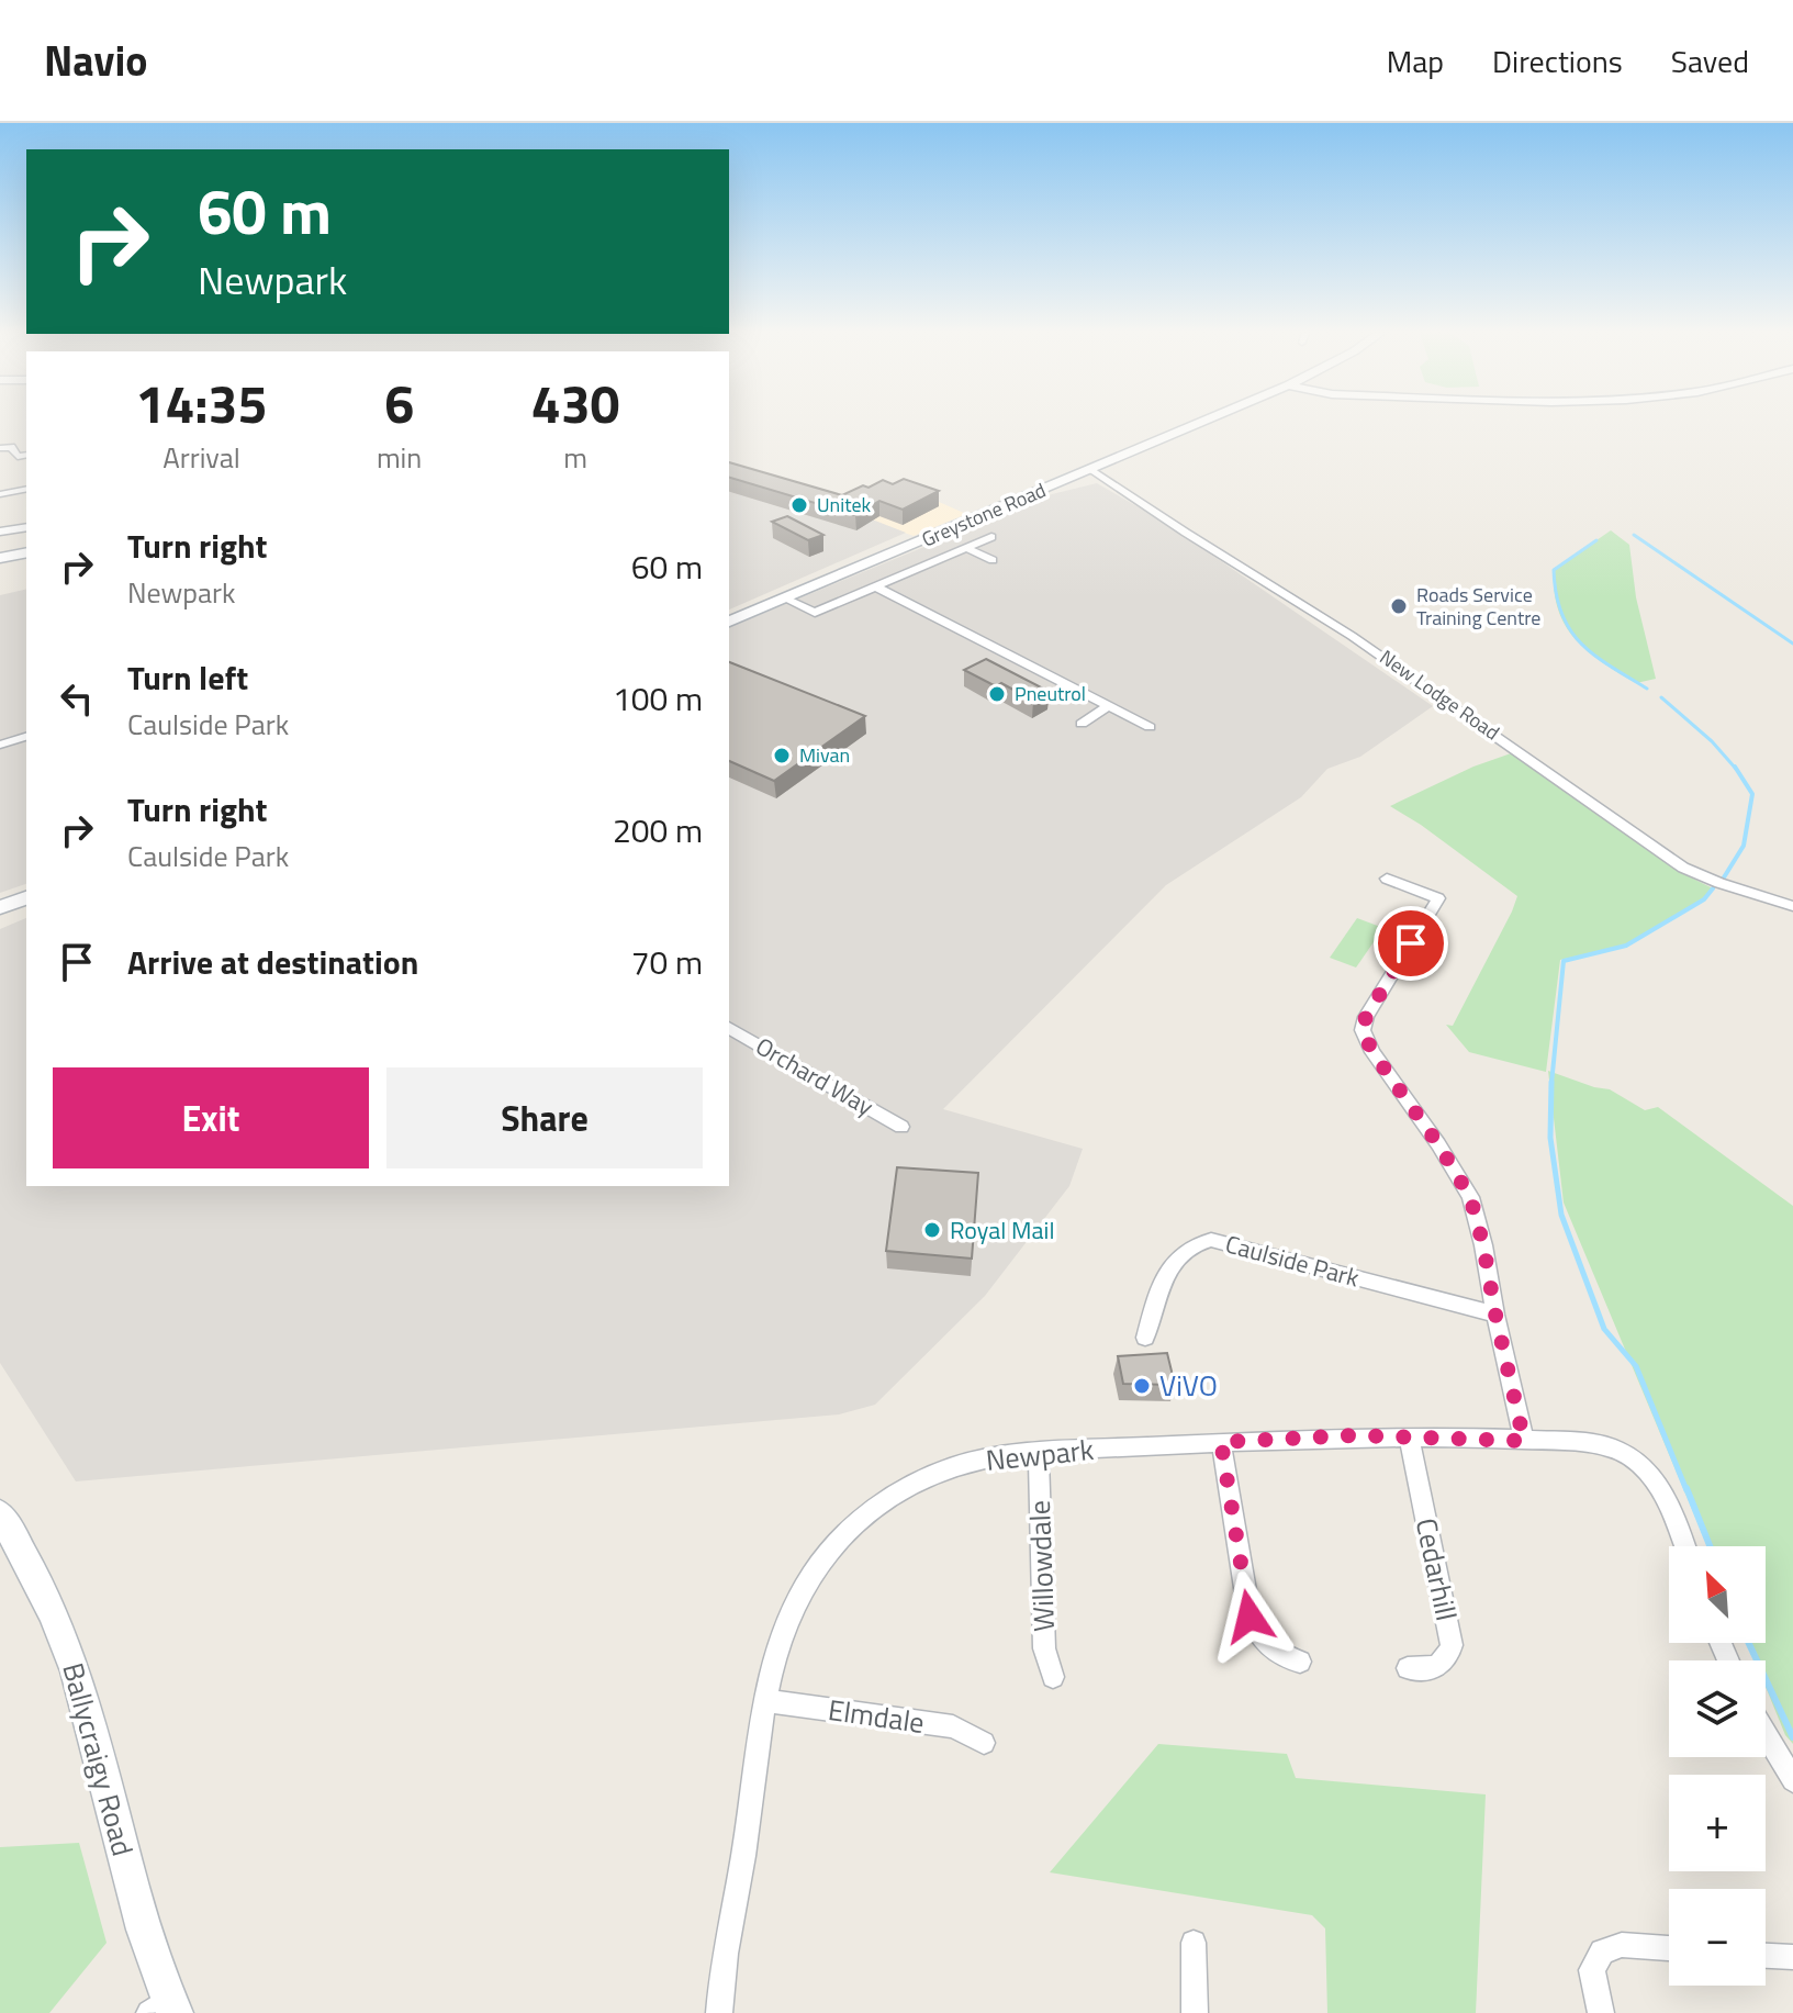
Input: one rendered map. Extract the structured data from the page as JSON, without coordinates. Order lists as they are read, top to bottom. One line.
{"streets":{"main road":["Greystone Road","Ballycraigy Road"],"street":["New Lodge Road","Orchard Way","Caulside Park","Newpark","Willowdale","Cedarhill","Elmdale"]},"crossings":[["Greystone Road","New Lodge Road"],["Newpark","Willowdale"],["Newpark","Cedarhill"],["Newpark","Elmdale"]],"places":["Unitek","Roads Service Training Centre","Pneutrol","Mivan","Royal Mail","ViVO"],"north":"top left","page":{"header":"Navio","nav":["Map","Directions","Saved"],"turn":["60 m","Newpark"],"eta":["14:35","Arrival","6","min","430","m"],"list":[{"name":"Turn right","note":"Newpark","value":"60 m"},{"name":"Turn left","note":"Caulside Park","value":"100 m"},{"name":"Turn right","note":"Caulside Park","value":"200 m"},{"name":"Arrive at destination","value":"70 m"}],"buttons":["Exit","Share"],"map_buttons":["+","−"]}}
